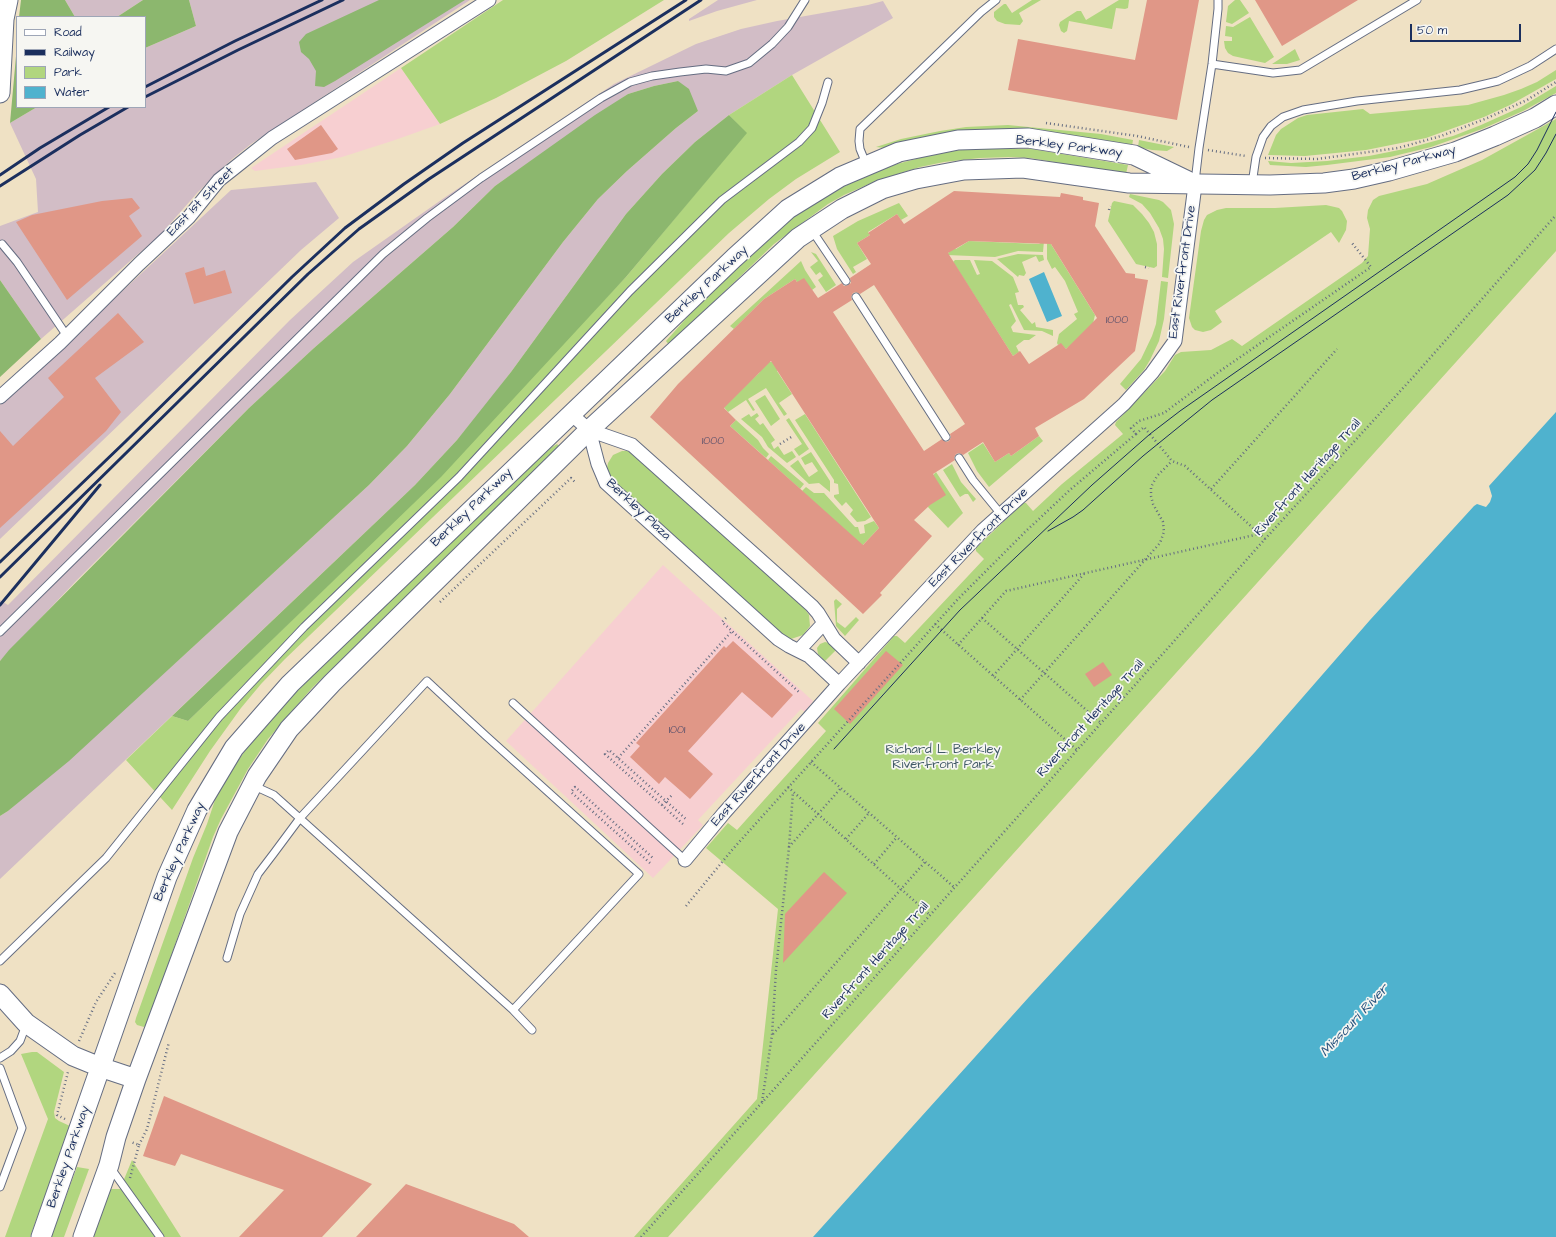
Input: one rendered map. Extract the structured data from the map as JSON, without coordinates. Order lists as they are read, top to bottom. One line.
{"streets":{"main road":["Berkley Parkway"],"street":["East 1st Street","East Riverfront Drive","Berkley Plaza"],"path":["Riverfront Heritage Trail"]},"crossings":[["Berkley Parkway","East Riverfront Drive"],["Berkley Parkway","Berkley Plaza"],["East Riverfront Drive","Berkley Plaza"]],"water":["Missouri River"],"parks":["Richard L. Berkley Riverfront Park"],"house_numbers":["1000","1000","1001"],"legend":["Road","Railway","Park","Water"],"scale_bar":"50 m"}
